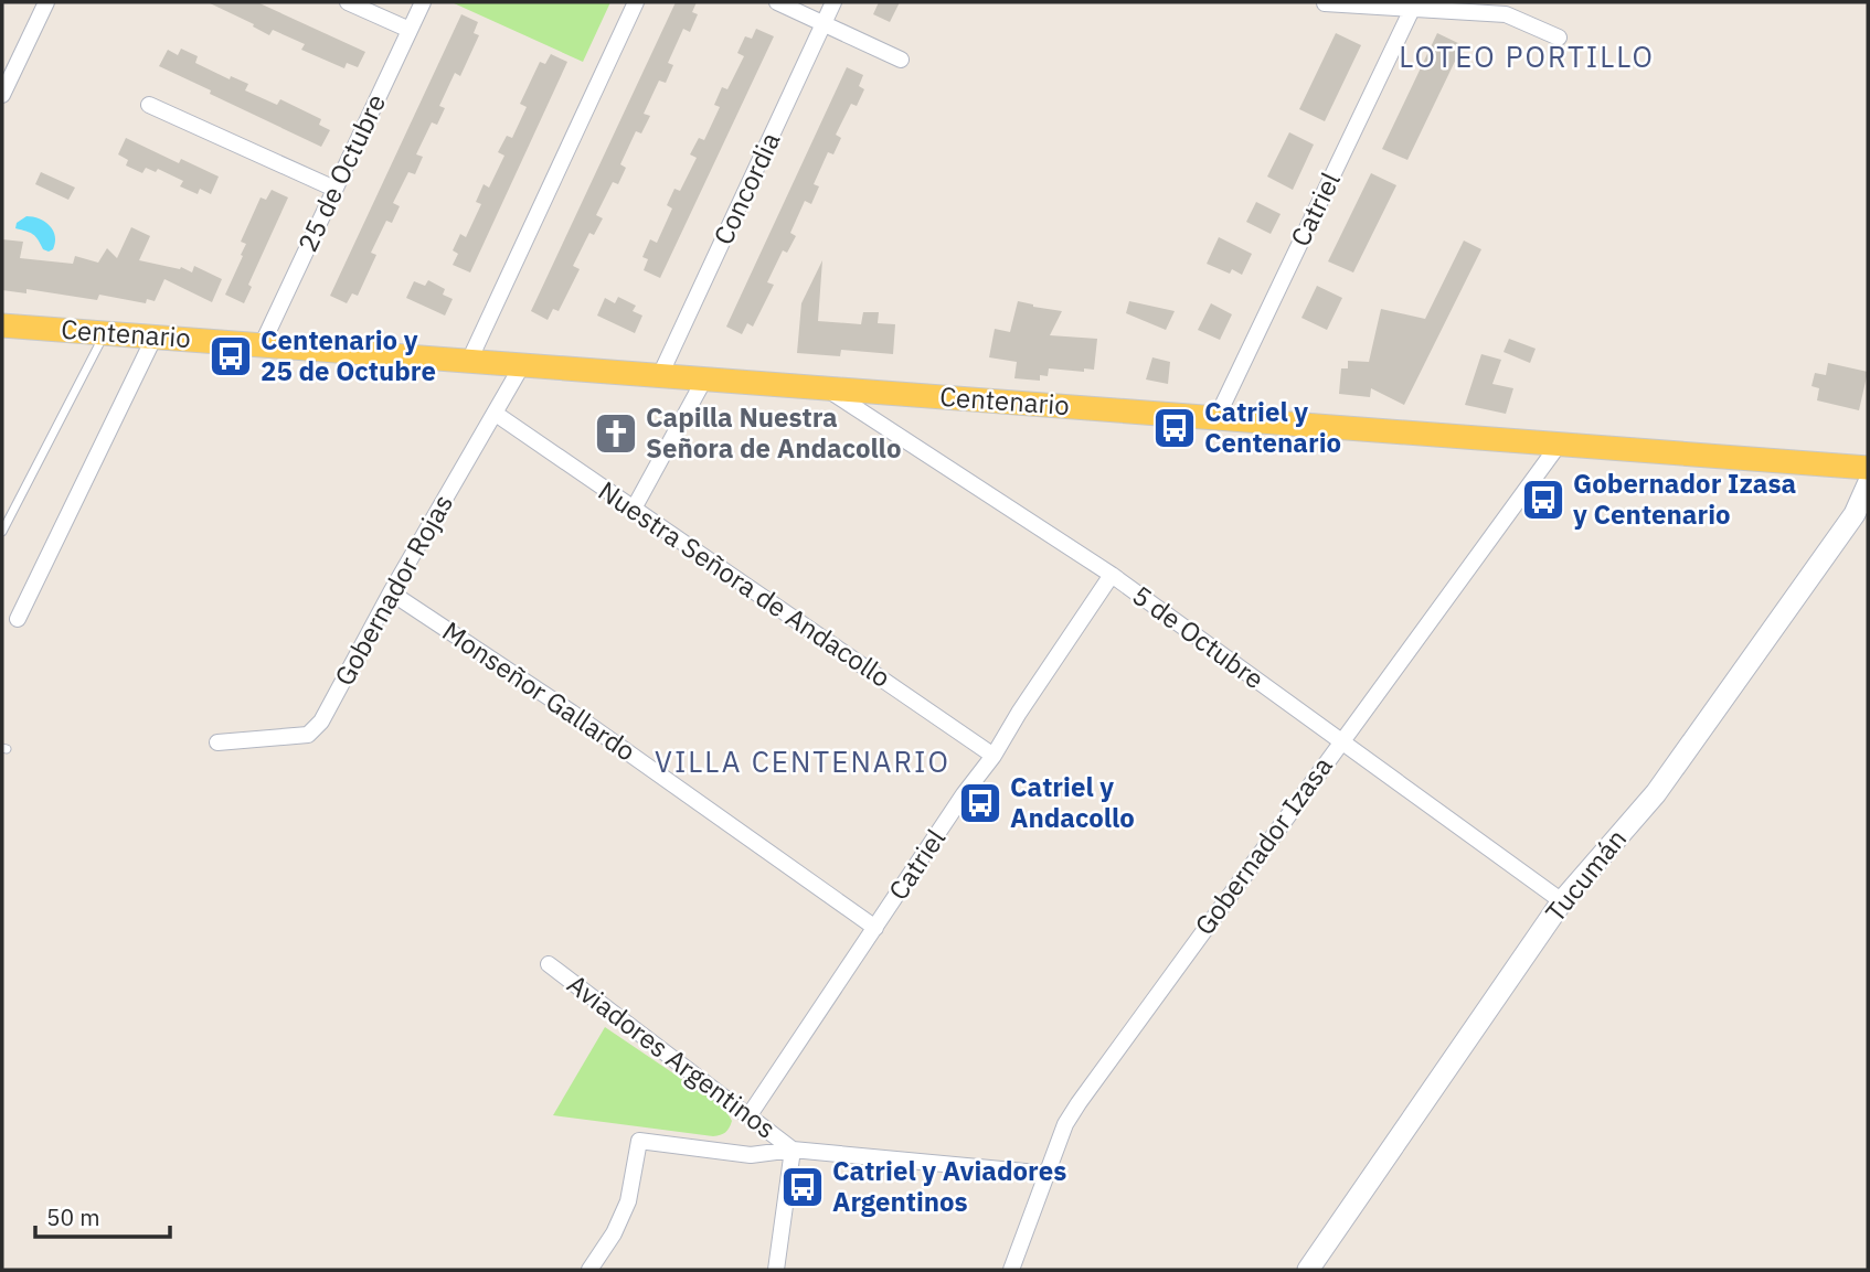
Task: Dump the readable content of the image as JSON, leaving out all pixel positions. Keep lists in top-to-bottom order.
{
  "streets": {
    "main road": ["Centenario", "Tucumán"],
    "street": [
      "25 de Octubre",
      "Concordia",
      "Catriel",
      "Nuestra Señora de Andacollo",
      "Gobernador Rojas",
      "5 de Octubre",
      "Monseñor Gallardo",
      "Gobernador Izasa",
      "Aviadores Argentinos"
    ]
  },
  "crossings": [
    ["25 de Octubre", "Centenario"],
    ["Concordia", "Centenario"],
    ["Catriel", "Centenario"],
    ["Catriel", "Nuestra Señora de Andacollo"],
    ["Catriel", "5 de Octubre"],
    ["Catriel", "Monseñor Gallardo"],
    ["Catriel", "Aviadores Argentinos"],
    ["Centenario", "Gobernador Rojas"],
    ["Centenario", "5 de Octubre"],
    ["Centenario", "Gobernador Izasa"],
    ["Nuestra Señora de Andacollo", "Gobernador Rojas"],
    ["Gobernador Rojas", "Monseñor Gallardo"],
    ["5 de Octubre", "Gobernador Izasa"],
    ["5 de Octubre", "Tucumán"]
  ],
  "districts": ["LOTEO PORTILLO", "VILLA CENTENARIO"],
  "places": {
    "bus stop": [
      "Centenario y 25 de Octubre",
      "Catriel y Centenario",
      "Gobernador Izasa y Centenario",
      "Catriel y Andacollo",
      "Catriel y Aviadores Argentinos"
    ],
    "church": ["Capilla Nuestra Señora de Andacollo"]
  },
  "scale_bar": "50 m"
}
